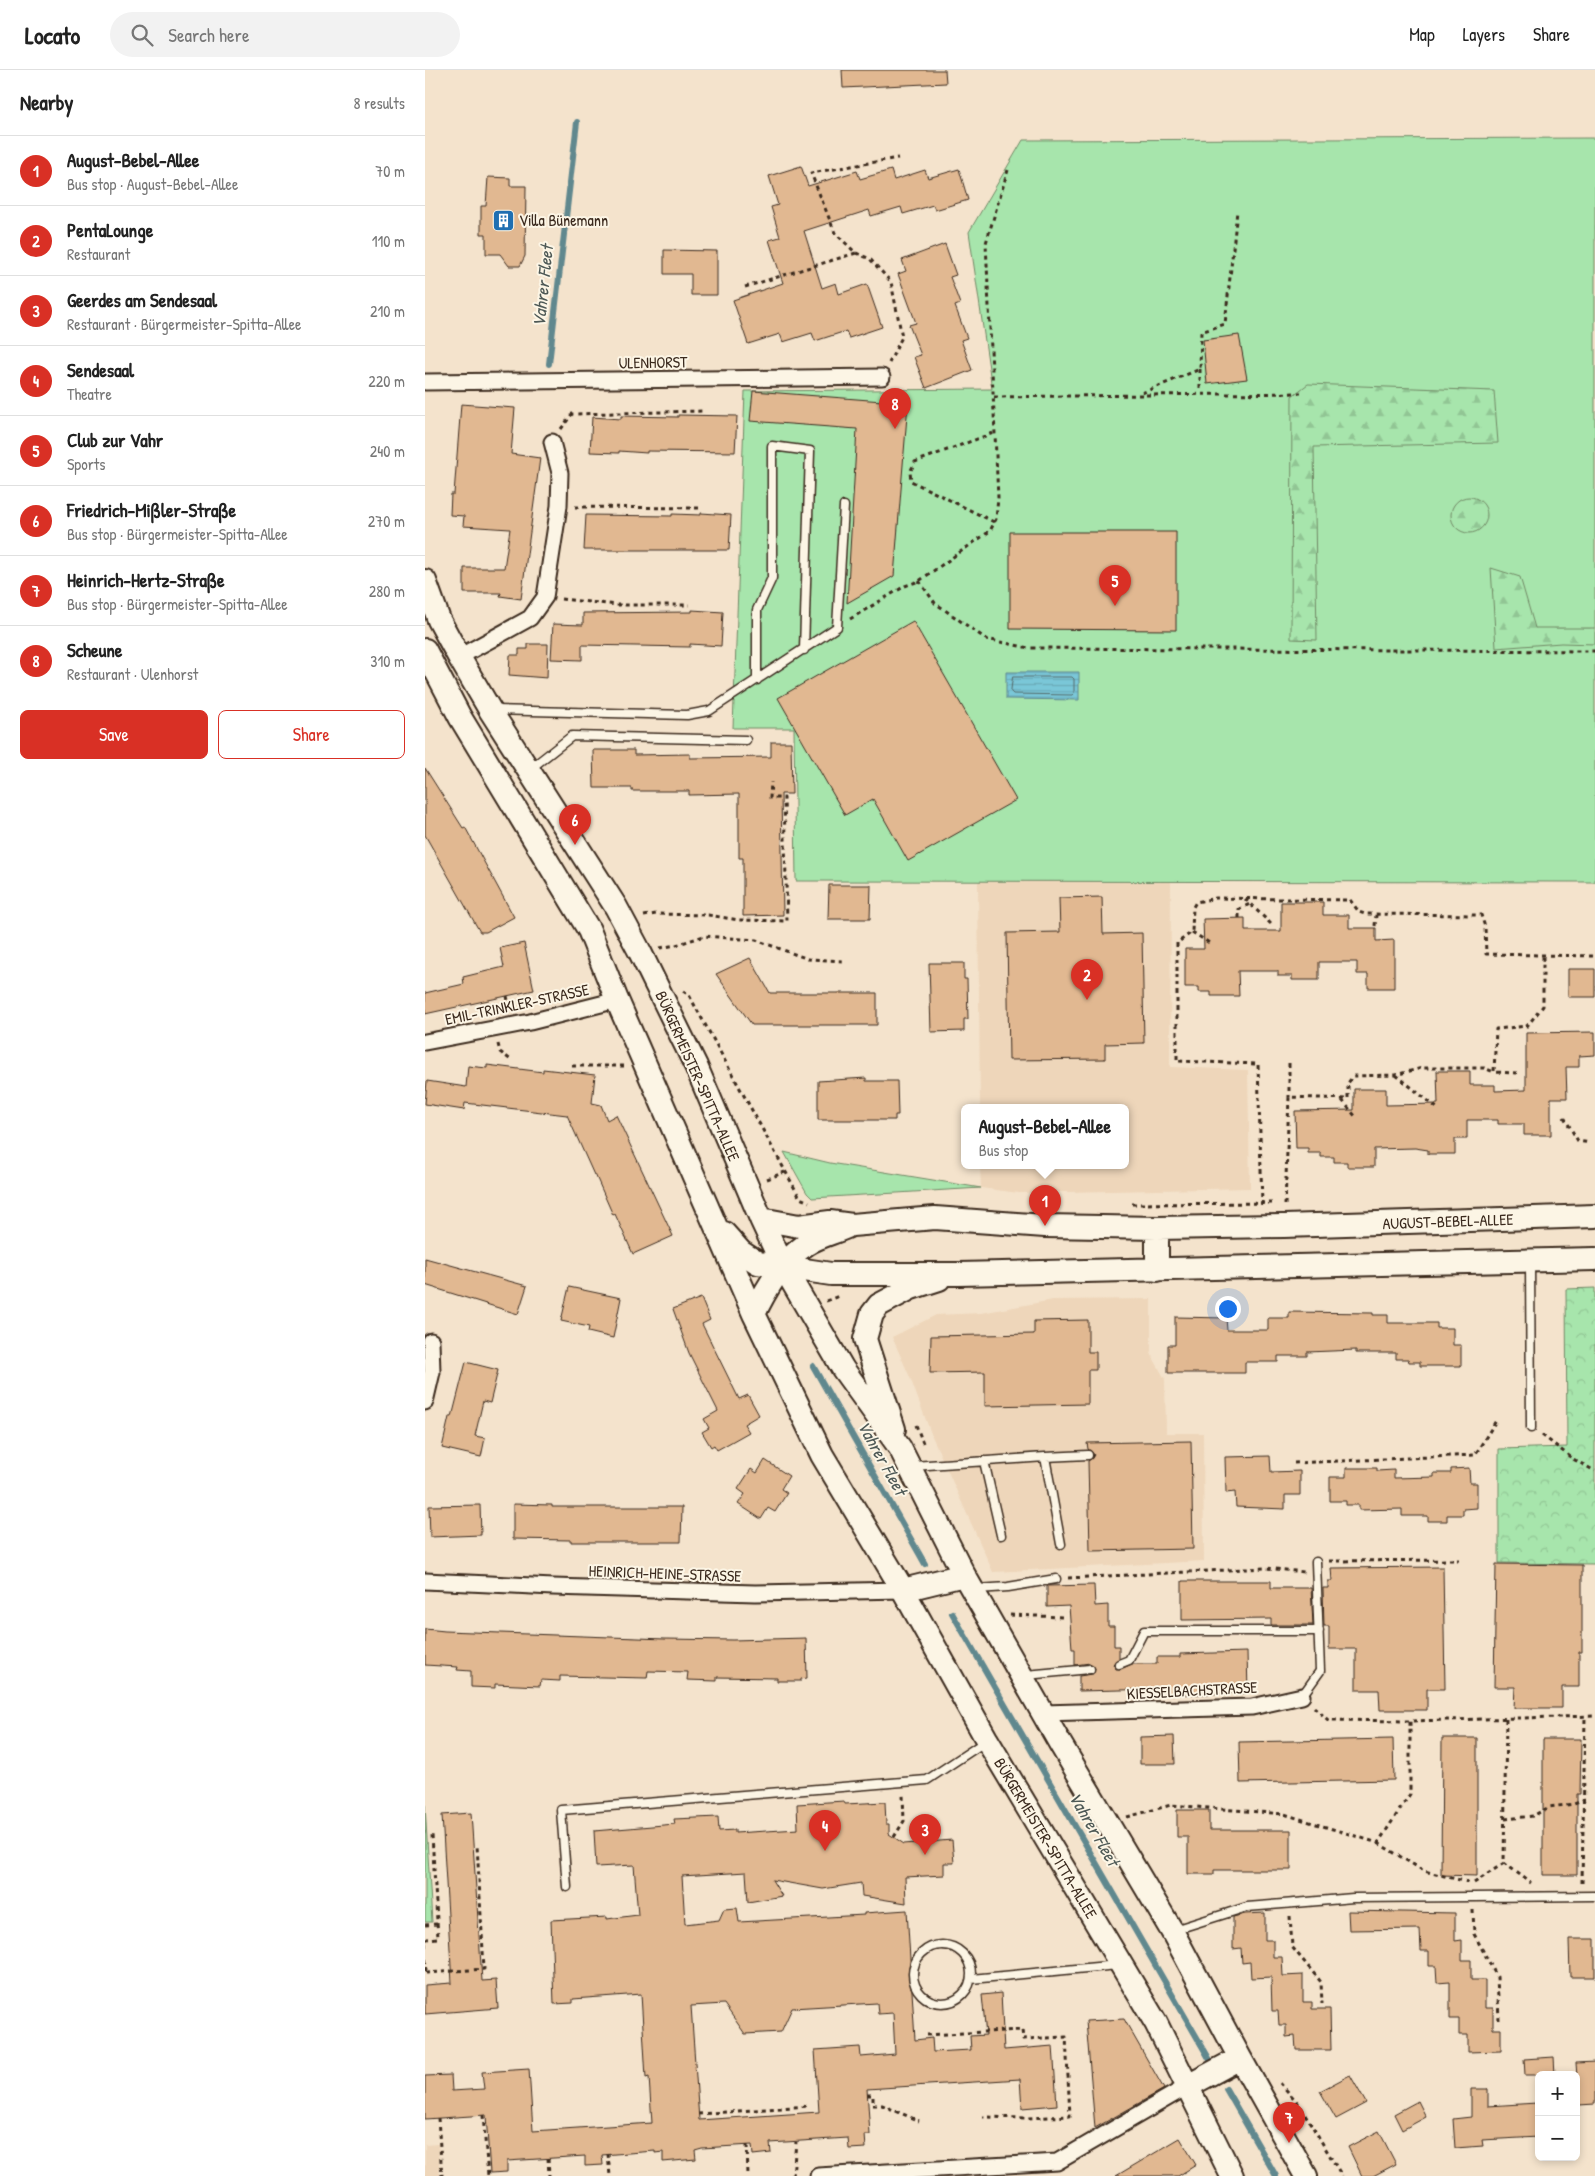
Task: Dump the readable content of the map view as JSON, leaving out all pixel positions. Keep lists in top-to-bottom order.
{
  "streets": {
    "main road": ["BÜRGERMEISTER-SPITTA-ALLEE", "AUGUST-BEBEL-ALLEE"],
    "street": [
      "ULENHORST",
      "EMIL-TRINKLER-STRASSE",
      "HEINRICH-HEINE-STRASSE",
      "KIESSELBACHSTRASSE"
    ]
  },
  "crossings": [
    ["EMIL-TRINKLER-STRASSE", "BÜRGERMEISTER-SPITTA-ALLEE"],
    ["BÜRGERMEISTER-SPITTA-ALLEE", "AUGUST-BEBEL-ALLEE"],
    ["BÜRGERMEISTER-SPITTA-ALLEE", "HEINRICH-HEINE-STRASSE"],
    ["BÜRGERMEISTER-SPITTA-ALLEE", "KIESSELBACHSTRASSE"]
  ],
  "water": ["Vahrer Fleet"],
  "places": {
    "building": ["Villa Bünemann"]
  },
  "page": {
    "header": "Locato",
    "search": "Search here",
    "nav": ["Map", "Layers", "Share"],
    "heading": ["Nearby", "8 results"],
    "list": [
      {
        "mark": "1",
        "name": "August-Bebel-Allee",
        "note": "Bus stop · August-Bebel-Allee",
        "value": "70 m"
      },
      {
        "mark": "2",
        "name": "PentaLounge",
        "note": "Restaurant",
        "value": "110 m"
      },
      {
        "mark": "3",
        "name": "Geerdes am Sendesaal",
        "note": "Restaurant · Bürgermeister-Spitta-Allee",
        "value": "210 m"
      },
      {
        "mark": "4",
        "name": "Sendesaal",
        "note": "Theatre",
        "value": "220 m"
      },
      {
        "mark": "5",
        "name": "Club zur Vahr",
        "note": "Sports",
        "value": "240 m"
      },
      {
        "mark": "6",
        "name": "Friedrich-Mißler-Straße",
        "note": "Bus stop · Bürgermeister-Spitta-Allee",
        "value": "270 m"
      },
      {
        "mark": "7",
        "name": "Heinrich-Hertz-Straße",
        "note": "Bus stop · Bürgermeister-Spitta-Allee",
        "value": "280 m"
      },
      {
        "mark": "8",
        "name": "Scheune",
        "note": "Restaurant · Ulenhorst",
        "value": "310 m"
      }
    ],
    "pins": [
      "8",
      "5",
      "6",
      "2",
      "1",
      "4",
      "3",
      "7"
    ],
    "buttons": ["Save", "Share"],
    "popup": ["August-Bebel-Allee", "Bus stop"],
    "map_buttons": ["+", "−"]
  }
}
